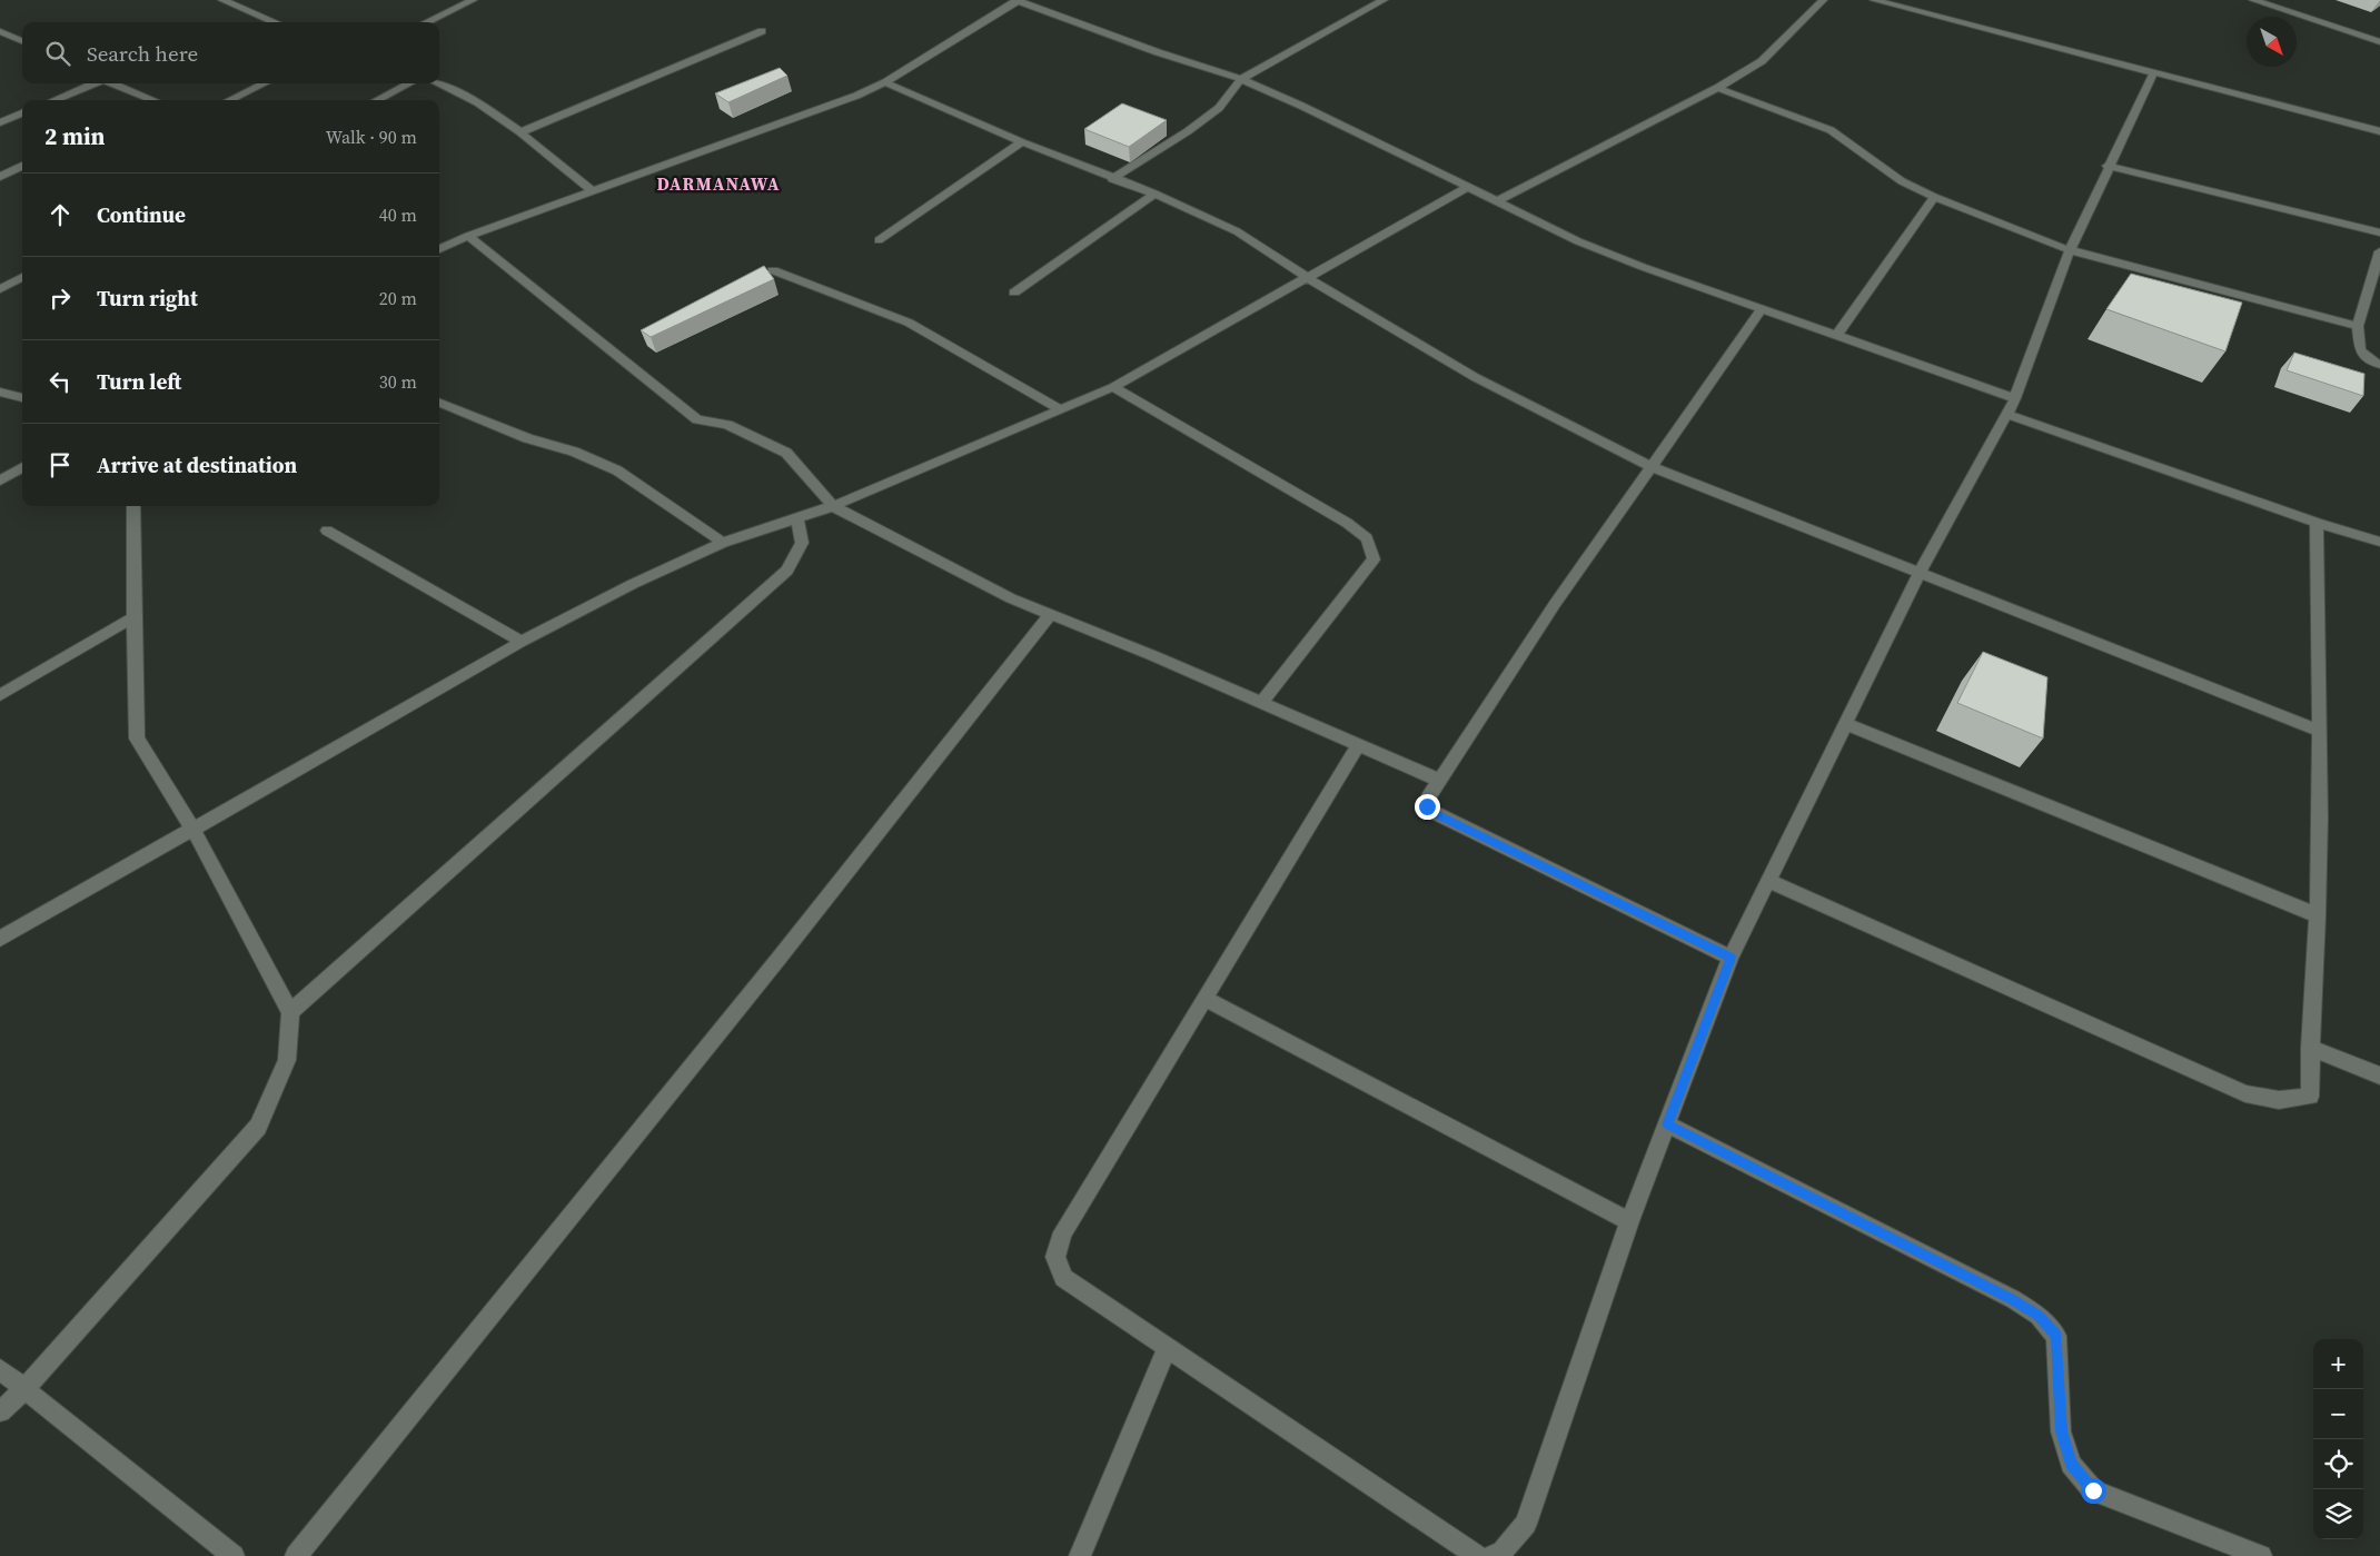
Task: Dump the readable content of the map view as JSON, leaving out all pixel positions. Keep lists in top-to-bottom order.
{
  "districts": ["DARMANAWA"],
  "north": "bottom right",
  "page": {
    "search": "Search here",
    "heading": ["2 min", "Walk · 90 m"],
    "list": [
      ["Continue", "40 m"],
      ["Turn right", "20 m"],
      ["Turn left", "30 m"],
      "Arrive at destination"
    ],
    "map_buttons": ["+", "−"]
  }
}
